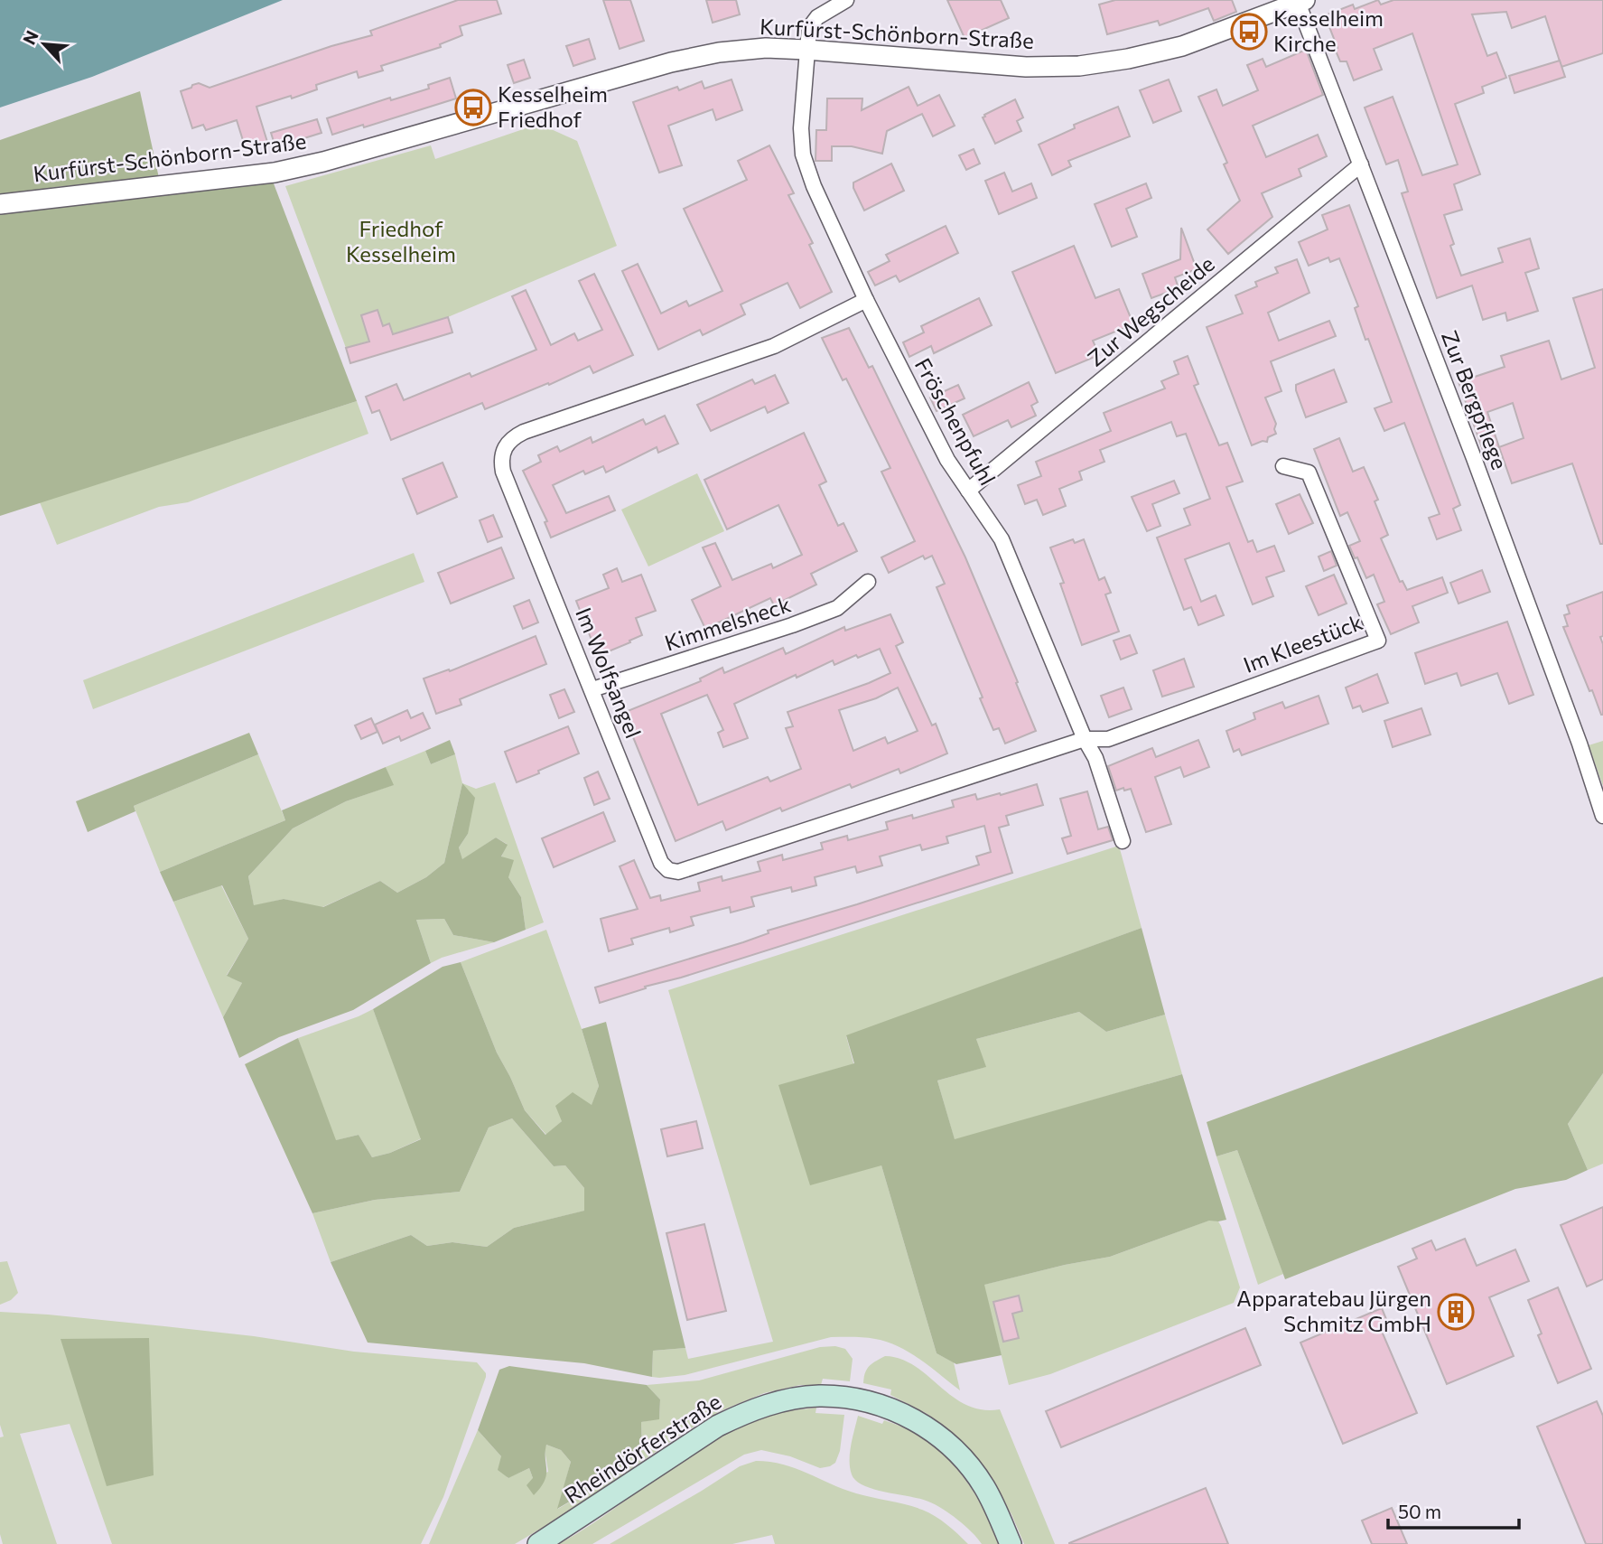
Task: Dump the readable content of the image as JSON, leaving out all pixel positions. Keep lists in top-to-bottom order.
{
  "streets": {
    "main road": ["Rheindörferstraße"],
    "street": [
      "Kurfürst-Schönborn-Straße",
      "Zur Wegscheide",
      "Zur Bergpflege",
      "Fröschenpfuhl",
      "Kimmelsheck",
      "Im Kleestück",
      "Im Wolfsangel"
    ]
  },
  "crossings": [
    ["Kurfürst-Schönborn-Straße", "Zur Bergpflege"],
    ["Kurfürst-Schönborn-Straße", "Fröschenpfuhl"],
    ["Zur Wegscheide", "Zur Bergpflege"],
    ["Zur Wegscheide", "Fröschenpfuhl"],
    ["Fröschenpfuhl", "Im Kleestück"],
    ["Fröschenpfuhl", "Im Wolfsangel"],
    ["Kimmelsheck", "Im Wolfsangel"],
    ["Im Kleestück", "Im Wolfsangel"]
  ],
  "parks": ["Friedhof Kesselheim"],
  "places": {
    "bus stop": ["Kesselheim Kirche", "Kesselheim Friedhof"],
    "building": ["Apparatebau Jürgen Schmitz GmbH"]
  },
  "scale_bar": "50 m",
  "north": "top left"
}
